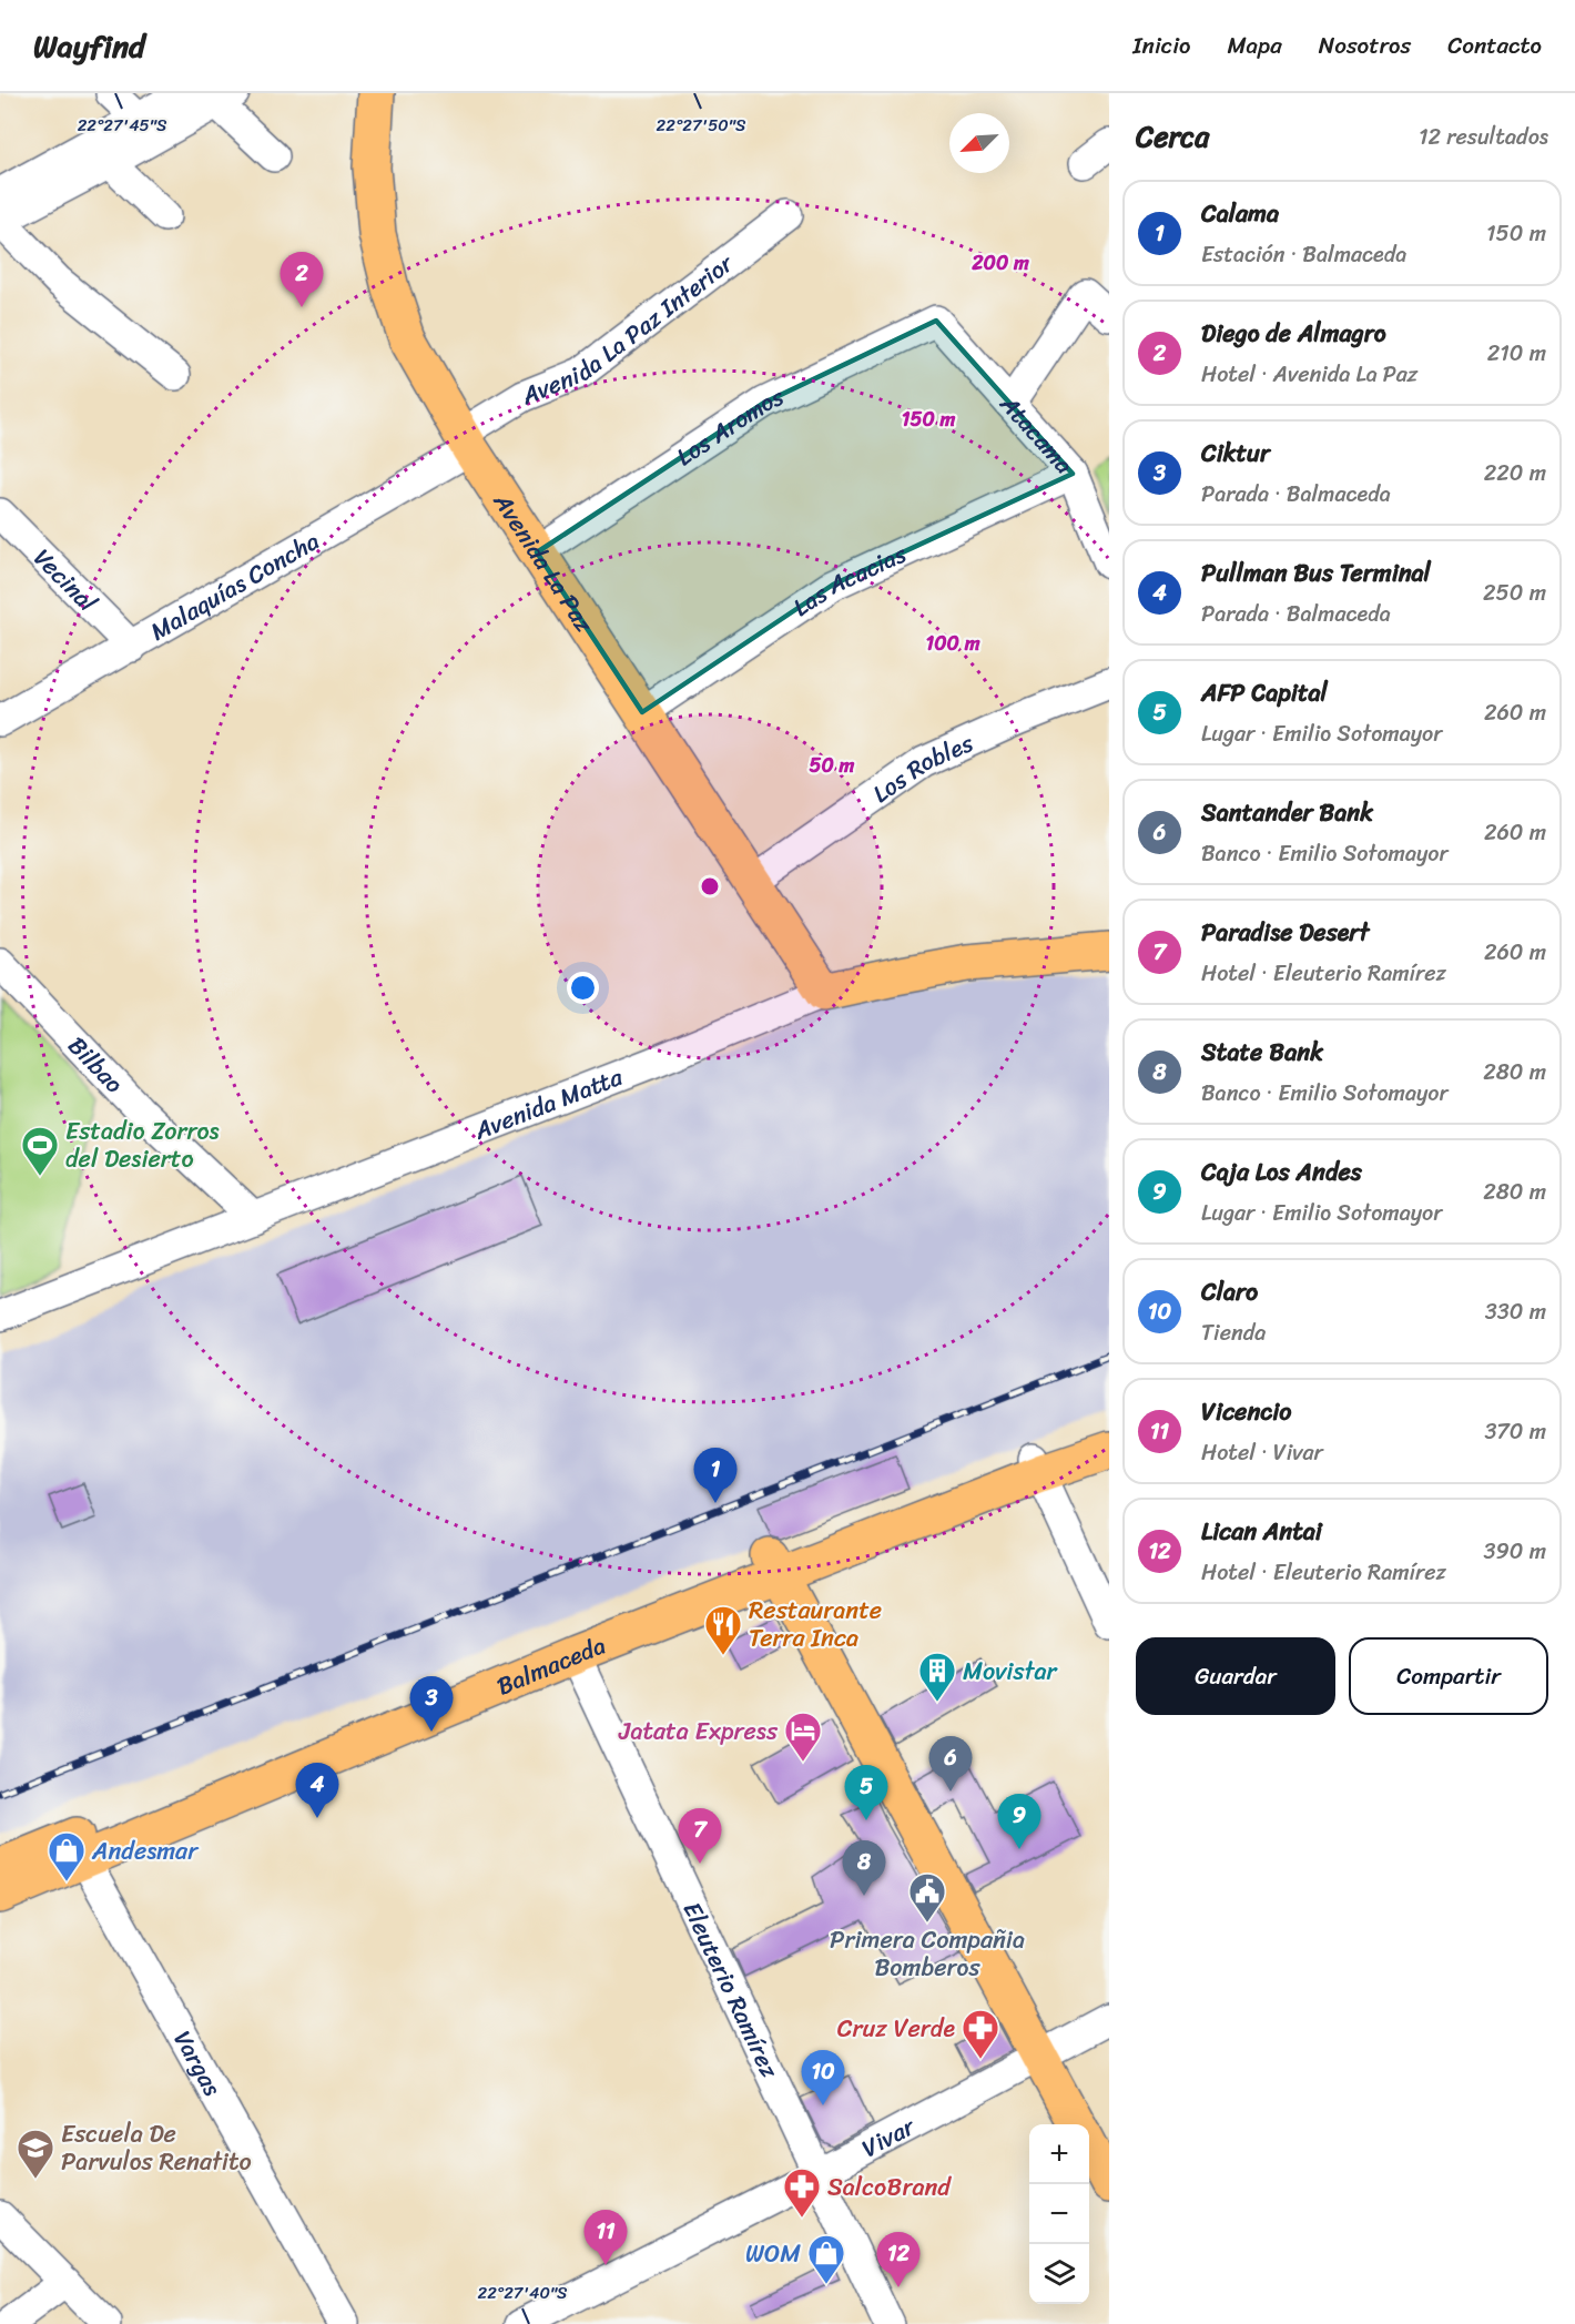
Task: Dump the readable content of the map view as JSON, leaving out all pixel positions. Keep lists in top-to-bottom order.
{
  "streets": {
    "main road": ["Avenida La Paz", "Avenida Matta", "Balmaceda"],
    "street": [
      "Avenida La Paz Interior",
      "Los Aromos",
      "Atacama",
      "Vecinal",
      "Las Acacias",
      "Malaquías Concha",
      "Los Robles",
      "Bilbao",
      "Eleuterio Ramírez",
      "Vargas",
      "Vivar"
    ]
  },
  "crossings": [
    ["Avenida La Paz Interior", "Avenida La Paz"],
    ["Avenida La Paz Interior", "Malaquías Concha"],
    ["Los Aromos", "Atacama"],
    ["Los Aromos", "Avenida La Paz"],
    ["Atacama", "Las Acacias"],
    ["Avenida La Paz", "Las Acacias"],
    ["Avenida La Paz", "Malaquías Concha"],
    ["Avenida La Paz", "Los Robles"],
    ["Avenida La Paz", "Avenida Matta"],
    ["Vecinal", "Malaquías Concha"],
    ["Bilbao", "Avenida Matta"],
    ["Balmaceda", "Eleuterio Ramírez"],
    ["Balmaceda", "Vargas"],
    ["Eleuterio Ramírez", "Vivar"]
  ],
  "places": {
    "sports": ["Estadio Zorros del Desierto"],
    "restaurant": ["Restaurante Terra Inca"],
    "building": ["Movistar"],
    "hotel": ["Jatata Express"],
    "shop": ["Andesmar", "WOM"],
    "public building": ["Primera Compañia Bomberos"],
    "pharmacy": ["Cruz Verde", "SalcoBrand"],
    "school or university": ["Escuela De Parvulos Renatito"]
  },
  "north": "bottom left",
  "page": {
    "header": "Wayfind",
    "nav": [
      "Inicio",
      "Mapa",
      "Nosotros",
      "Contacto"
    ],
    "heading": ["Cerca", "12 resultados"],
    "list": [
      {
        "mark": "1",
        "name": "Calama",
        "note": "Estación · Balmaceda",
        "value": "150 m"
      },
      {
        "mark": "2",
        "name": "Diego de Almagro",
        "note": "Hotel · Avenida La Paz",
        "value": "210 m"
      },
      {
        "mark": "3",
        "name": "Ciktur",
        "note": "Parada · Balmaceda",
        "value": "220 m"
      },
      {
        "mark": "4",
        "name": "Pullman Bus Terminal",
        "note": "Parada · Balmaceda",
        "value": "250 m"
      },
      {
        "mark": "5",
        "name": "AFP Capital",
        "note": "Lugar · Emilio Sotomayor",
        "value": "260 m"
      },
      {
        "mark": "6",
        "name": "Santander Bank",
        "note": "Banco · Emilio Sotomayor",
        "value": "260 m"
      },
      {
        "mark": "7",
        "name": "Paradise Desert",
        "note": "Hotel · Eleuterio Ramírez",
        "value": "260 m"
      },
      {
        "mark": "8",
        "name": "State Bank",
        "note": "Banco · Emilio Sotomayor",
        "value": "280 m"
      },
      {
        "mark": "9",
        "name": "Caja Los Andes",
        "note": "Lugar · Emilio Sotomayor",
        "value": "280 m"
      },
      {
        "mark": "10",
        "name": "Claro",
        "note": "Tienda",
        "value": "330 m"
      },
      {
        "mark": "11",
        "name": "Vicencio",
        "note": "Hotel · Vivar",
        "value": "370 m"
      },
      {
        "mark": "12",
        "name": "Lican Antai",
        "note": "Hotel · Eleuterio Ramírez",
        "value": "390 m"
      }
    ],
    "pins": [
      "2",
      "1",
      "3",
      "6",
      "4",
      "5",
      "9",
      "7",
      "8",
      "10",
      "11",
      "12"
    ],
    "buttons": ["Guardar", "Compartir"],
    "map_buttons": ["+", "−"]
  },
  "coordinates": ["22°27'50\"S", "22°27'45\"S", "22°27'40\"S"],
  "rings": [
    "200 m",
    "150 m",
    "100 m",
    "50 m"
  ]
}
